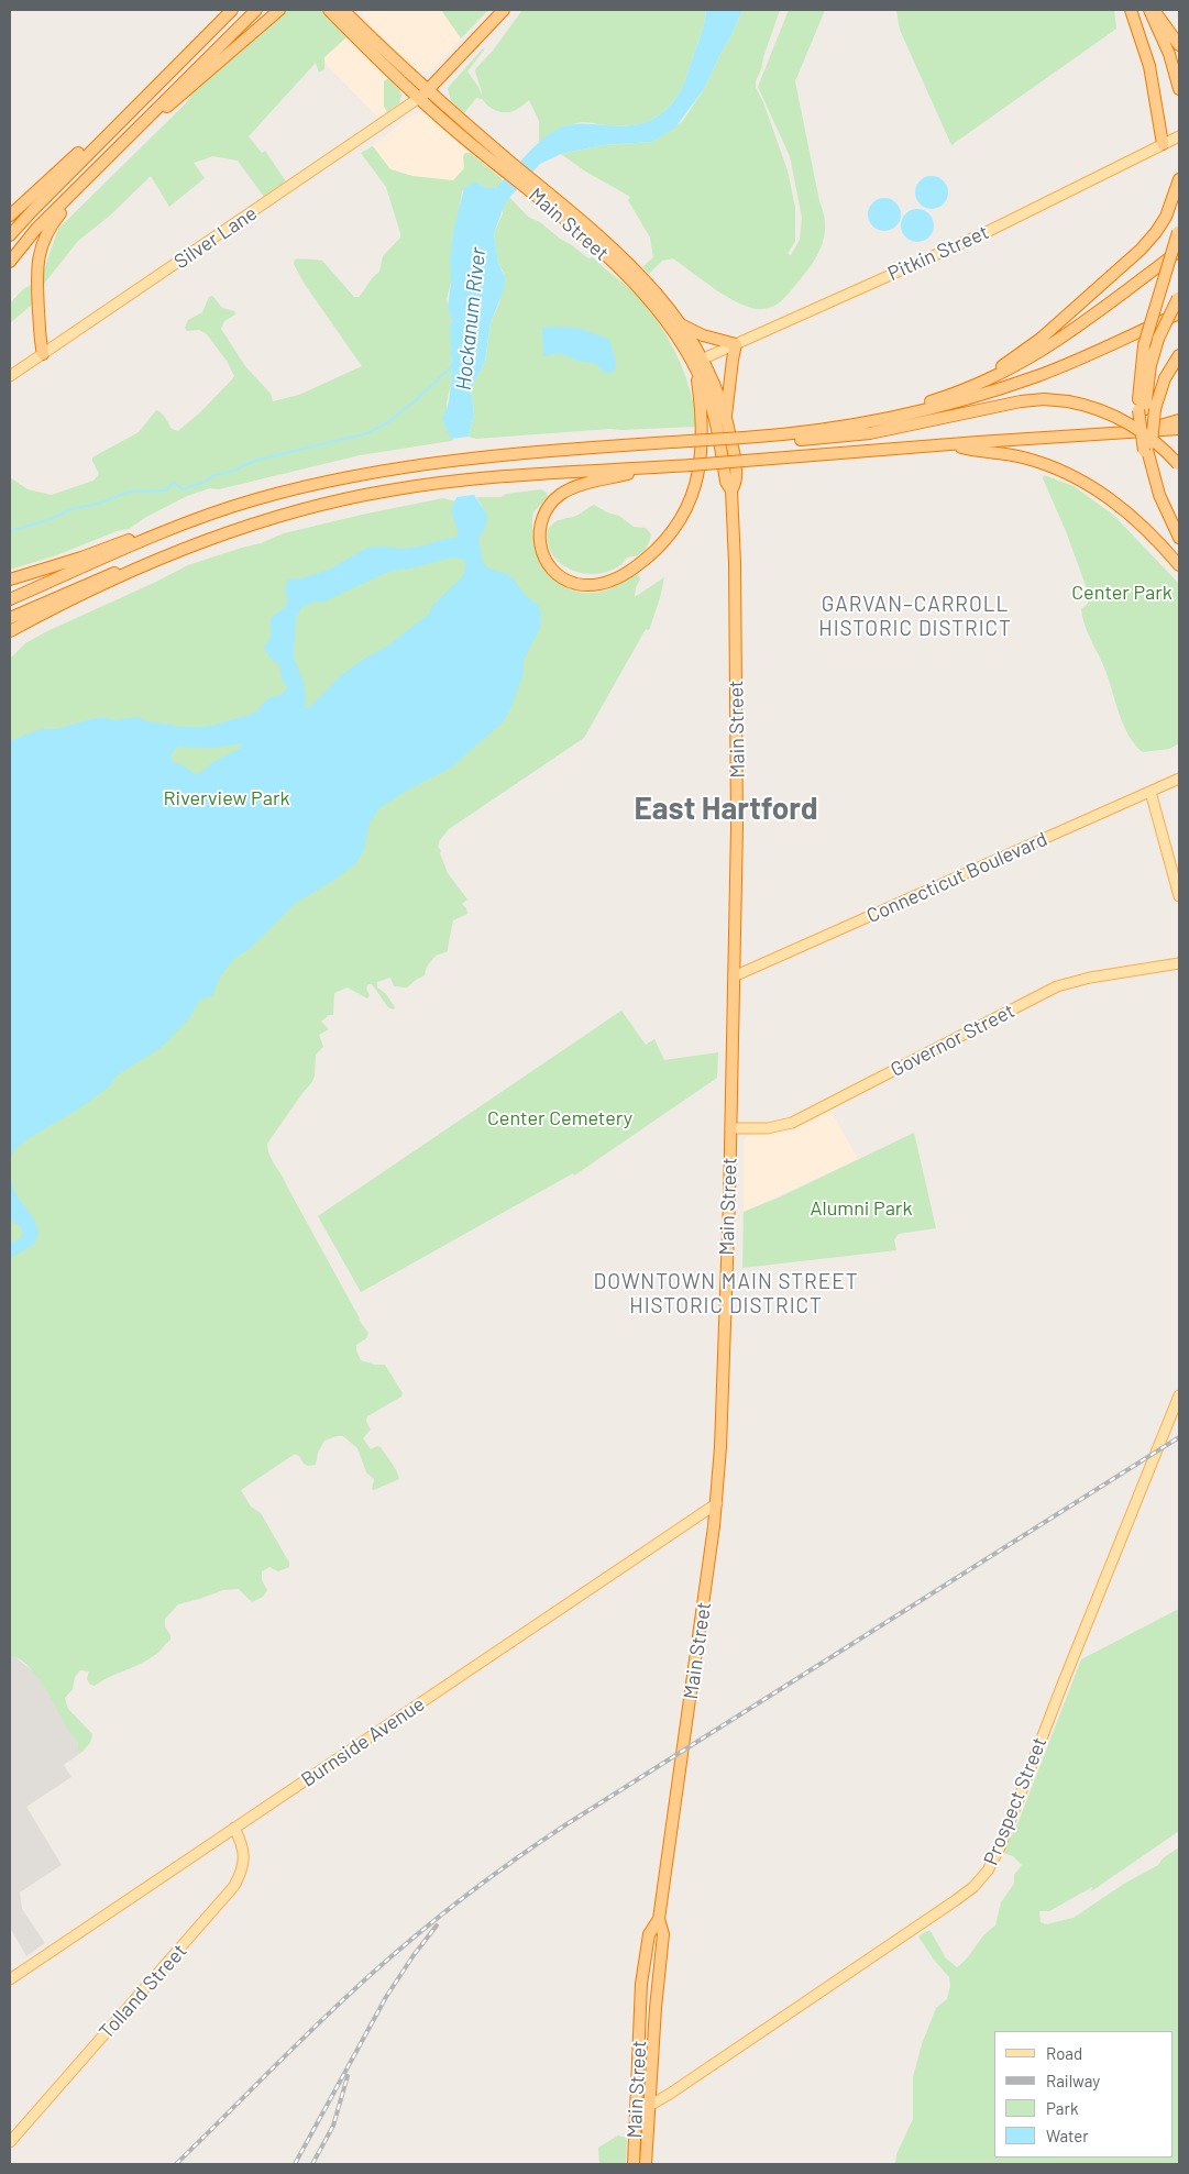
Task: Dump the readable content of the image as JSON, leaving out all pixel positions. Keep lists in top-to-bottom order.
{
  "streets": {
    "highway": ["Main Street"],
    "main road": [
      "Silver Lane",
      "Pitkin Street",
      "Connecticut Boulevard",
      "Governor Street",
      "Burnside Avenue",
      "Prospect Street",
      "Tolland Street"
    ]
  },
  "crossings": [
    ["Main Street", "Silver Lane"],
    ["Main Street", "Pitkin Street"],
    ["Main Street", "Connecticut Boulevard"],
    ["Main Street", "Governor Street"],
    ["Main Street", "Burnside Avenue"],
    ["Main Street", "Prospect Street"],
    ["Burnside Avenue", "Tolland Street"]
  ],
  "districts": ["GARVAN–CARROLL HISTORIC DISTRICT", "East Hartford", "DOWNTOWN MAIN STREET HISTORIC DISTRICT"],
  "water": ["Hockanum River"],
  "parks": [
    "Center Park",
    "Riverview Park",
    "Center Cemetery",
    "Alumni Park"
  ],
  "legend": [
    "Road",
    "Railway",
    "Park",
    "Water"
  ]
}
